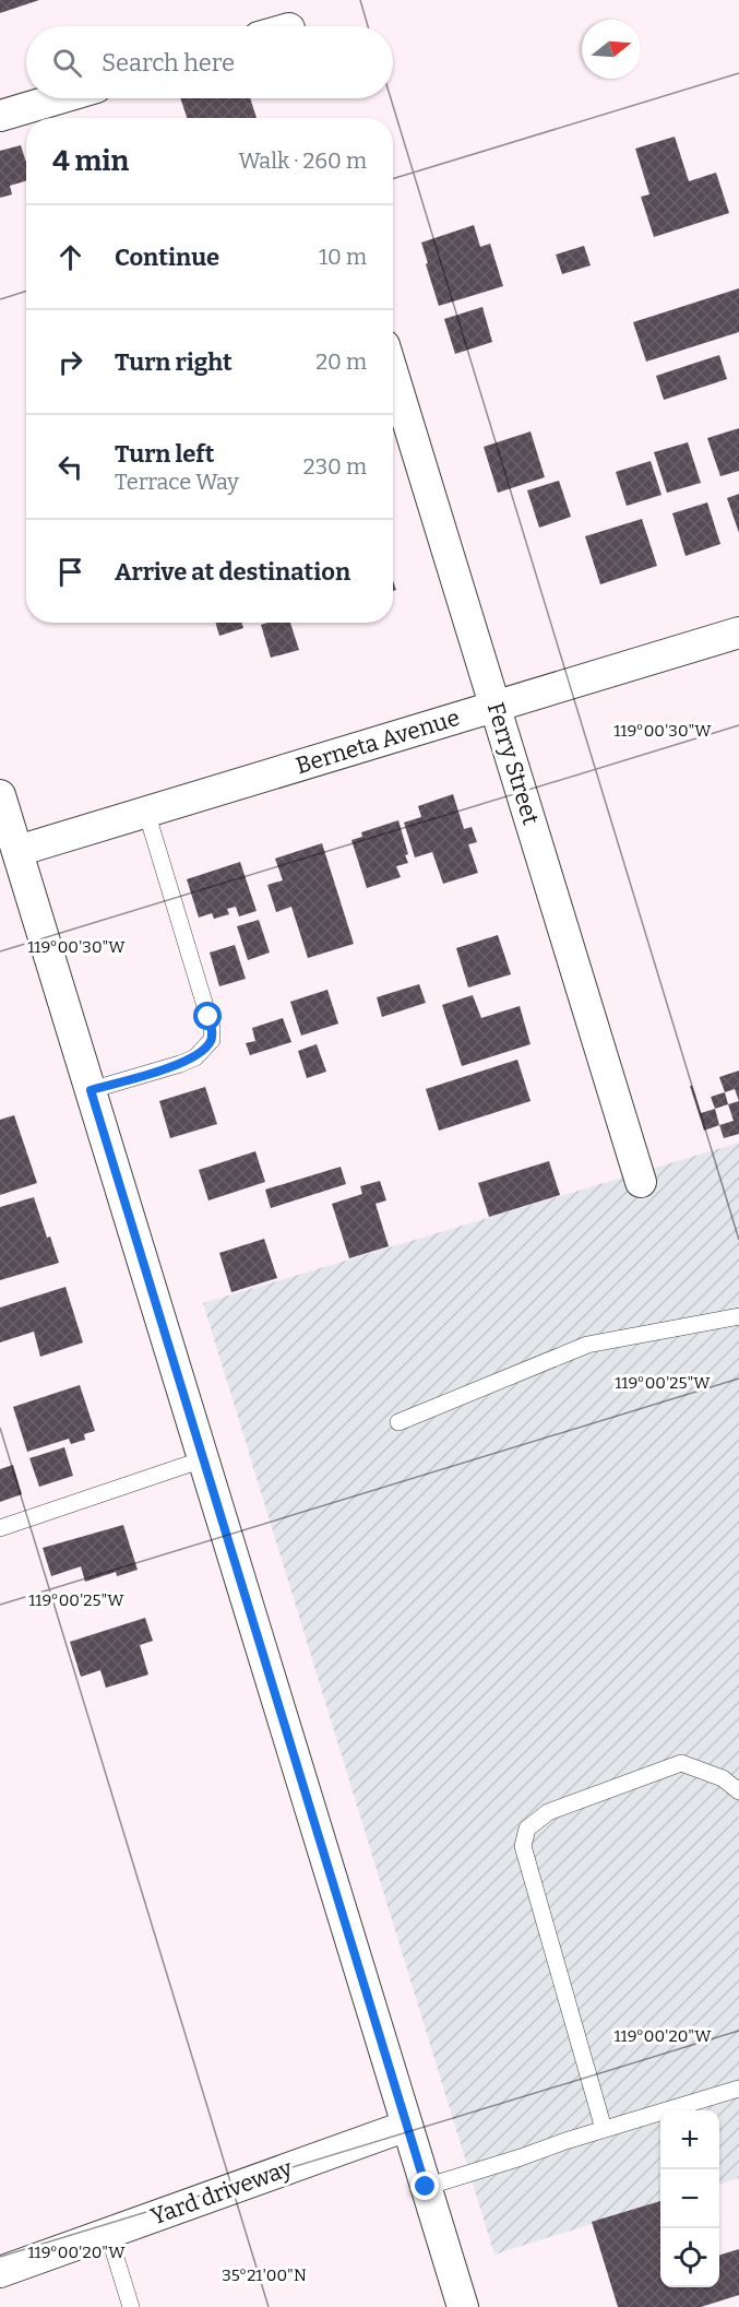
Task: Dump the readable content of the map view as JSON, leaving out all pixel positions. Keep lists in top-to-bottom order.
{
  "streets": {
    "street": ["Berneta Avenue", "Ferry Street", "Yard driveway"]
  },
  "crossings": [
    ["Berneta Avenue", "Ferry Street"]
  ],
  "north": "right",
  "page": {
    "search": "Search here",
    "heading": ["4 min", "Walk · 260 m"],
    "list": [
      ["Continue", "10 m"],
      ["Turn right", "20 m"],
      ["Turn left", "Terrace Way", "230 m"],
      "Arrive at destination"
    ],
    "map_buttons": ["+", "−"]
  },
  "coordinates": [
    "119°00'30\"W",
    "119°00'25\"W",
    "119°00'20\"W",
    "35°21'00\"N"
  ]
}
